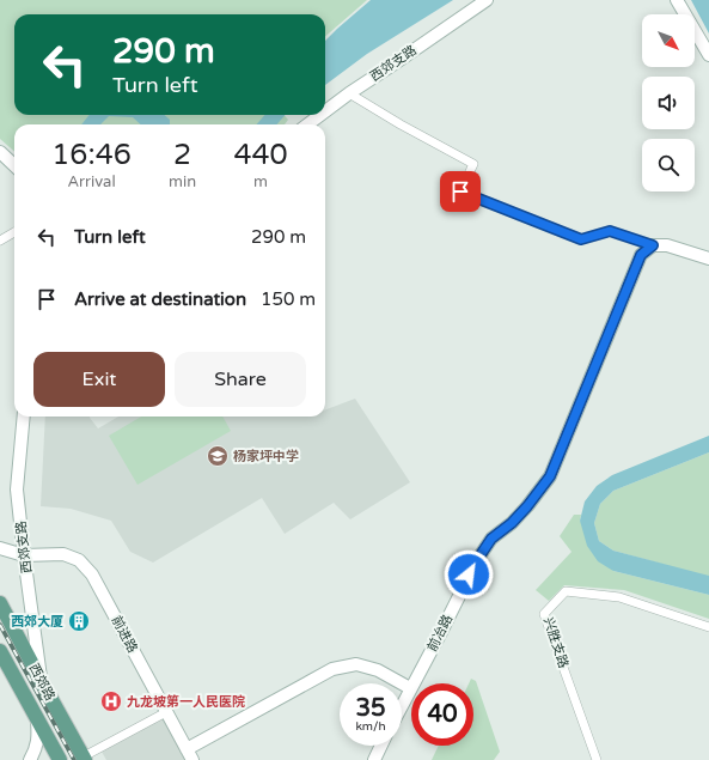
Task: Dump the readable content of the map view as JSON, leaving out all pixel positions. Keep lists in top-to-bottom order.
{
  "streets": {
    "main road": ["西郊路"],
    "street": [
      "西郊支路",
      "前冶路",
      "前进路",
      "兴胜支路"
    ]
  },
  "crossings": [
    ["西郊支路", "前进路"],
    ["西郊支路", "西郊路"]
  ],
  "places": {
    "school or university": ["杨家坪中学"],
    "building": ["西郊大厦"],
    "hospital": ["九龙坡第一人民医院"]
  },
  "north": "bottom right",
  "page": {
    "turn": ["290 m", "Turn left"],
    "eta": [
      "16:46",
      "Arrival",
      "2",
      "min",
      "440",
      "m"
    ],
    "list": [
      {
        "name": "Turn left",
        "value": "290 m"
      },
      {
        "name": "Arrive at destination",
        "value": "150 m"
      }
    ],
    "buttons": ["Exit", "Share"],
    "speed": "35 km/h",
    "limit": "40"
  }
}
